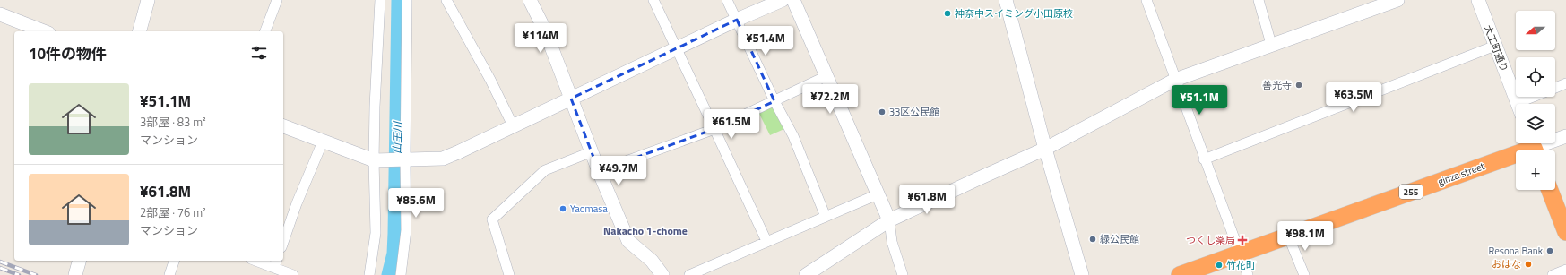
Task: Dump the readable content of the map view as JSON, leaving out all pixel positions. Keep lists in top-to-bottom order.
{
  "streets": {
    "highway": ["ginza street", "255"],
    "street": ["大工町通り"]
  },
  "crossings": [
    ["ginza street", "255"]
  ],
  "districts": ["Nakacho 1-chome"],
  "water": ["山王川"],
  "places": {
    "other": [
      "神奈中スイミング小田原校",
      "善光寺",
      "33区公民館",
      "Yaomasa",
      "緑公民館",
      "Resona Bank",
      "おはな",
      "竹花町"
    ],
    "health": ["つくし薬局"]
  },
  "north": "left",
  "page": {
    "map_buttons": "+",
    "price": [
      "¥114M",
      "¥51.4M",
      "¥63.5M",
      "¥72.2M",
      "¥51.1M",
      "¥61.5M",
      "¥49.7M",
      "¥61.8M",
      "¥85.6M",
      "¥98.1M"
    ],
    "heading": "10件の物件",
    "list": [
      {
        "name": "¥51.1M",
        "note": "3部屋 · 83 m² · マンション"
      },
      {
        "name": "¥61.8M",
        "note": "2部屋 · 76 m² · マンション"
      }
    ]
  }
}
